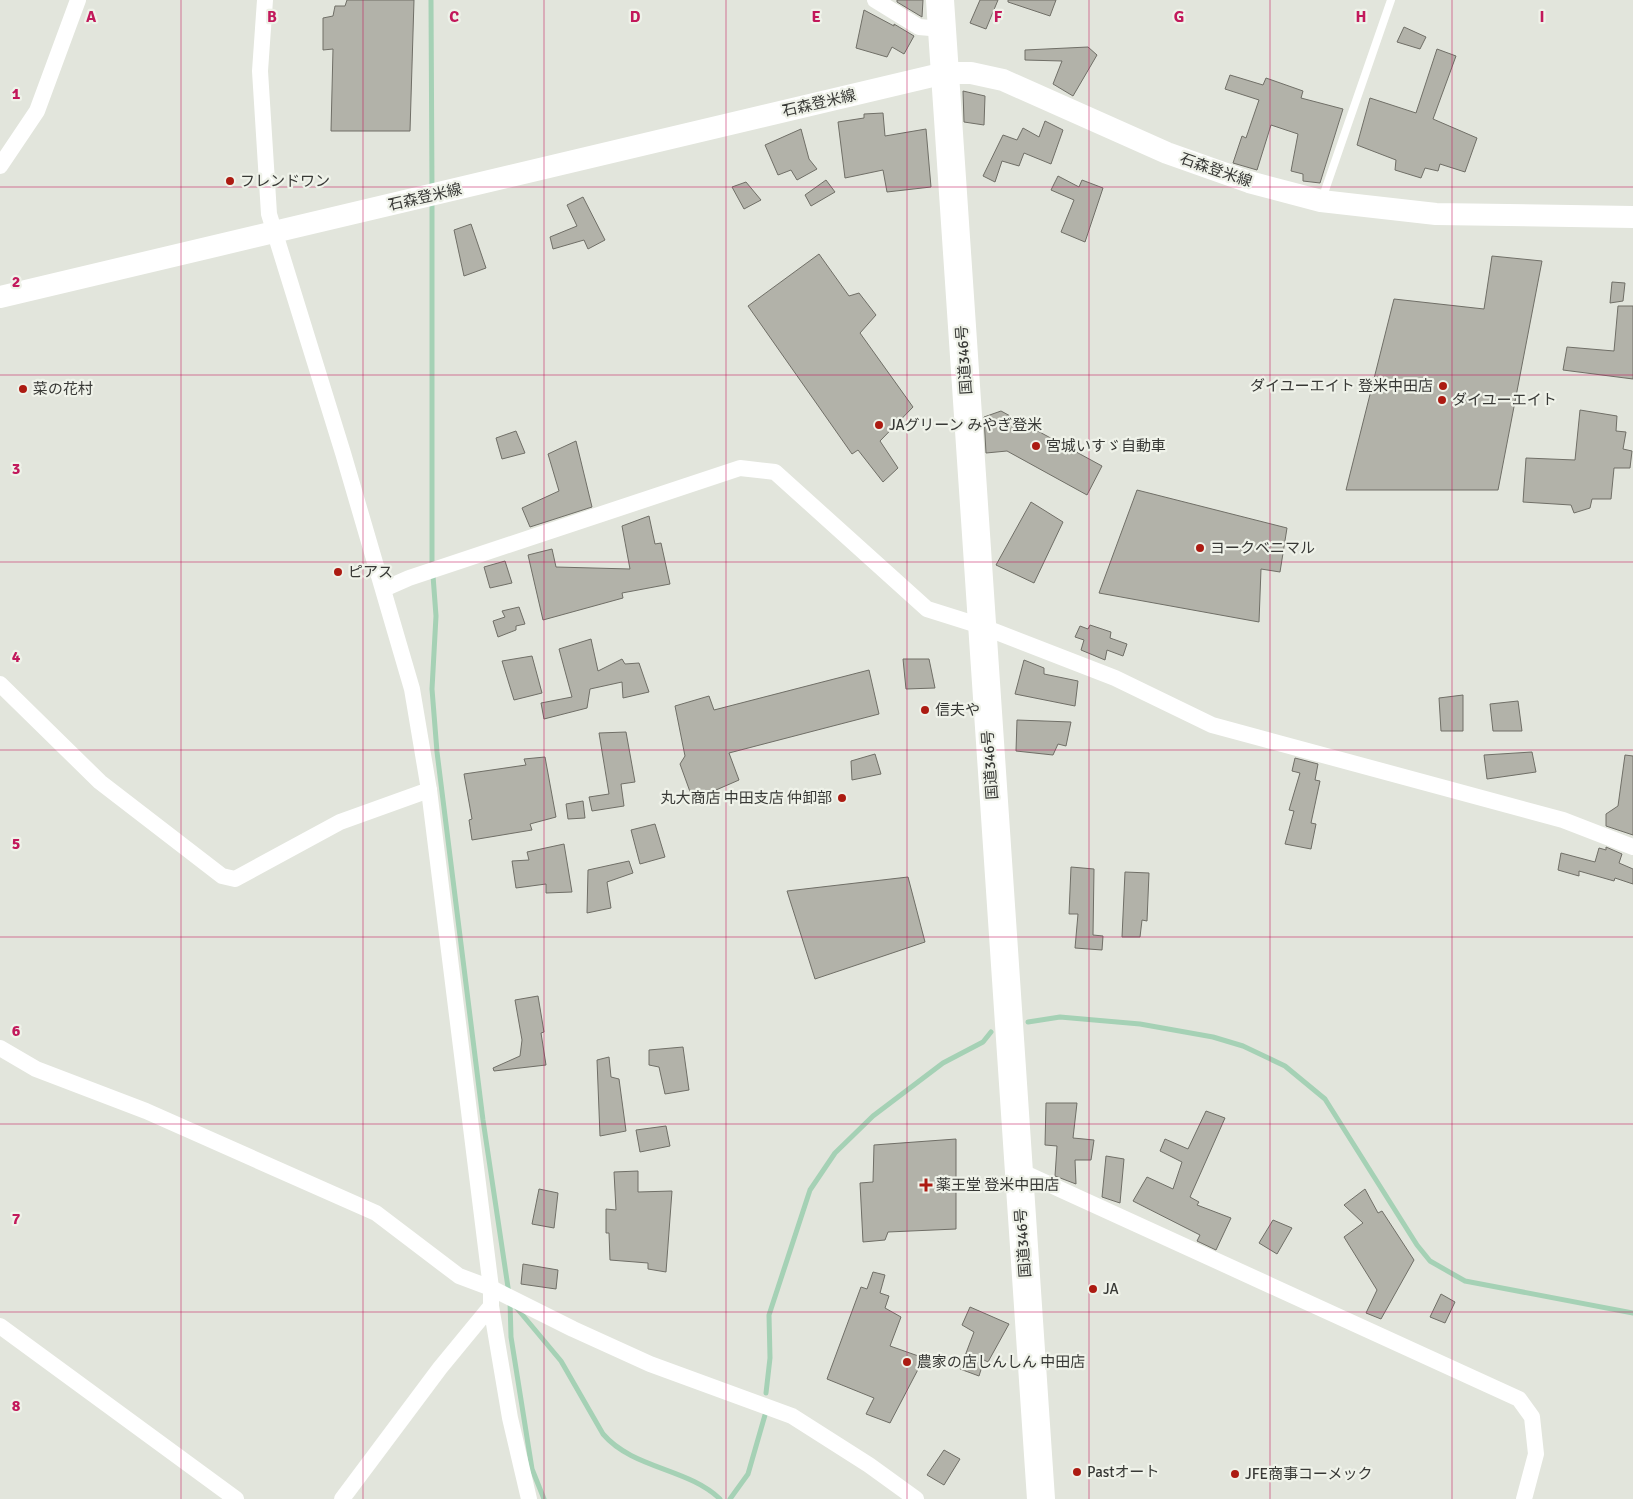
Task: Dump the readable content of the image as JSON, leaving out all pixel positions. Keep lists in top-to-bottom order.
{
  "streets": {
    "highway": ["国道346号"],
    "main road": ["石森登米線"]
  },
  "crossings": [
    ["石森登米線", "国道346号"]
  ],
  "places": {
    "other": [
      "フレンドワン",
      "ダイユーエイト 登米中田店",
      "菜の花村",
      "ダイユーエイト",
      "JAグリーン みやぎ登米",
      "宮城いすゞ自動車",
      "ヨークベニマル",
      "ピアス",
      "信夫や",
      "丸大商店 中田支店 仲卸部",
      "JA",
      "農家の店しんしん 中田店",
      "Pastオート",
      "JFE商事コーメック"
    ],
    "health": ["薬王堂 登米中田店"]
  },
  "grid": {
    "columns": [
      "A",
      "B",
      "C",
      "D",
      "E",
      "F",
      "G",
      "H",
      "I"
    ],
    "rows": [
      "1",
      "2",
      "3",
      "4",
      "5",
      "6",
      "7",
      "8"
    ]
  }
}
